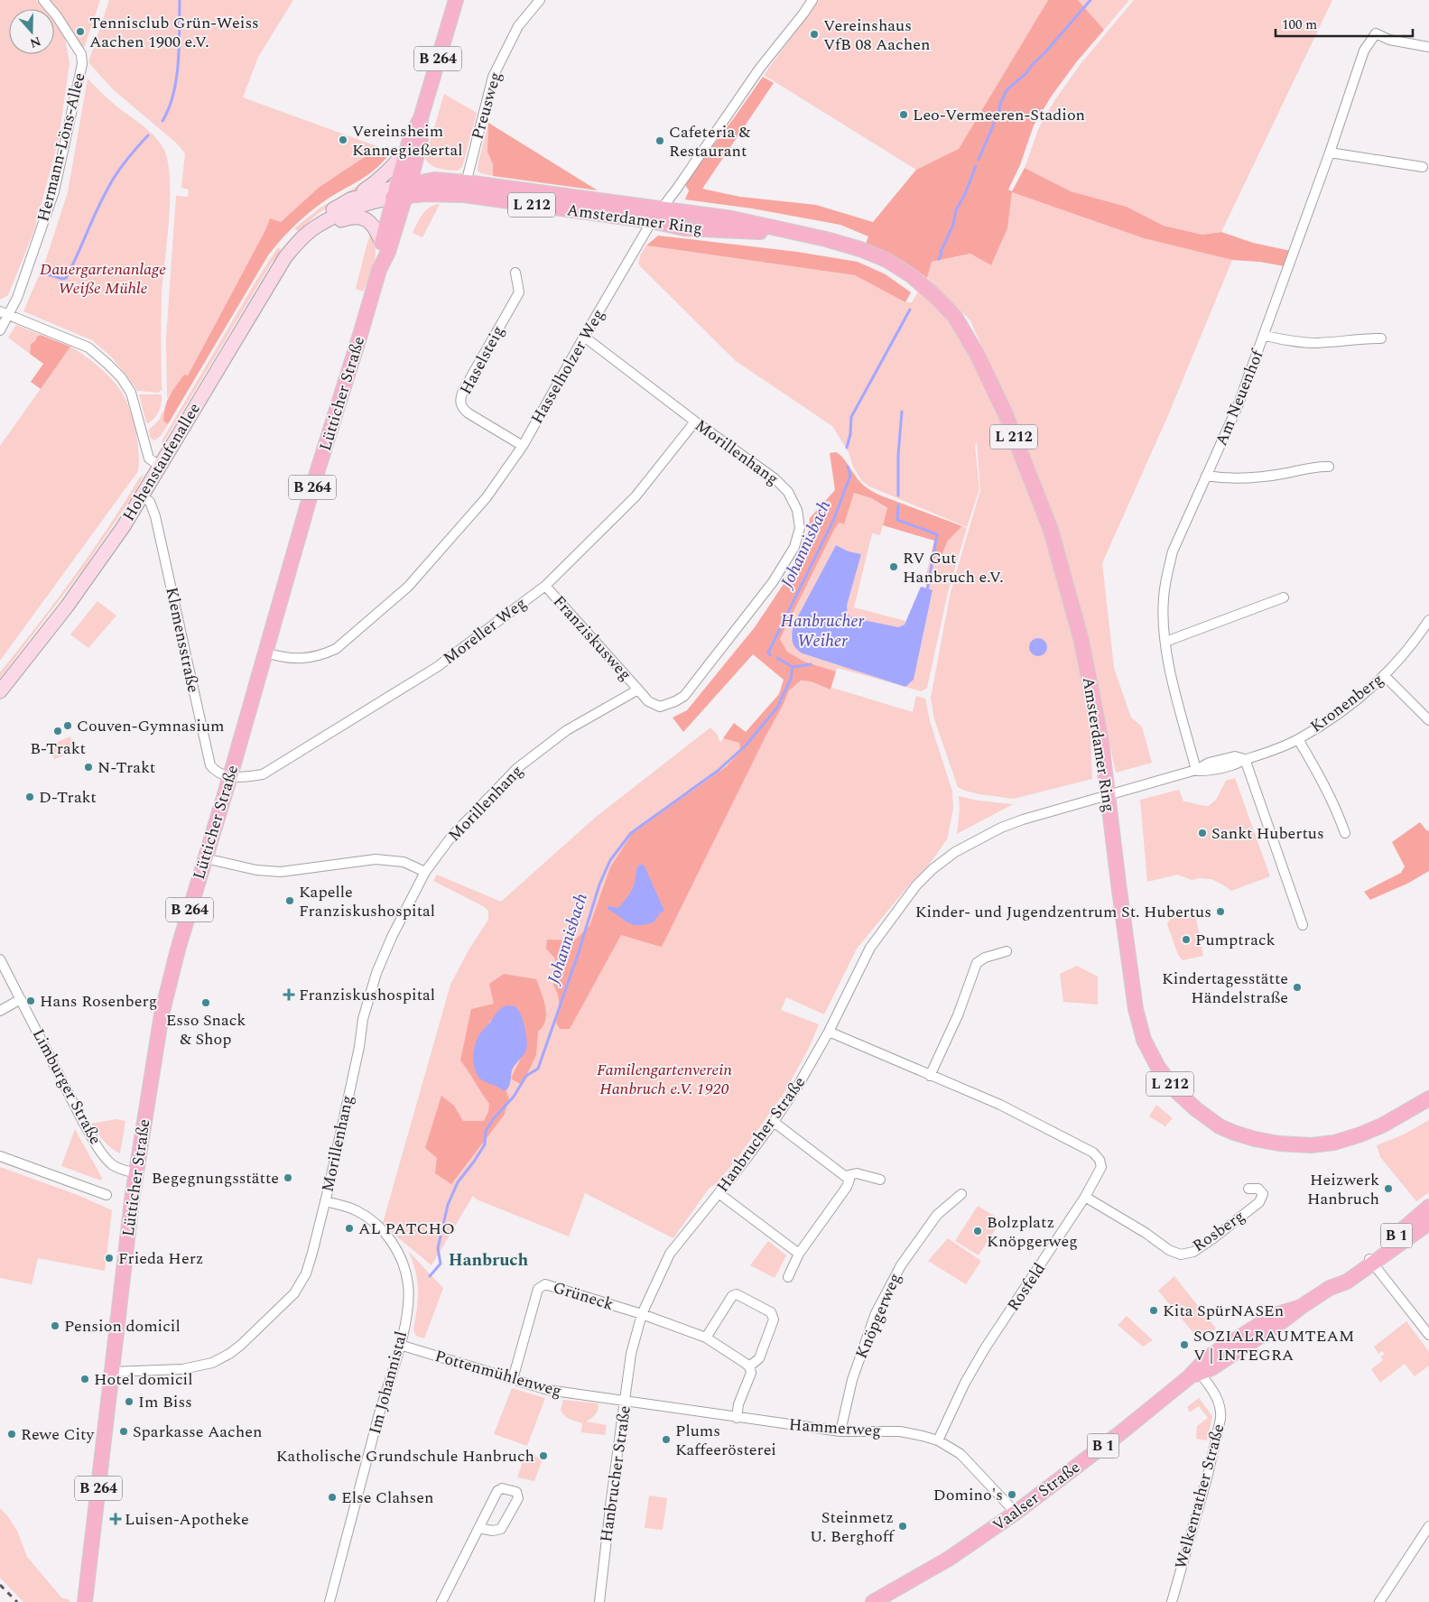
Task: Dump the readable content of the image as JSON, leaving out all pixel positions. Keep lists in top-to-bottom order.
{
  "streets": {
    "main road": [
      "B 264",
      "L 212",
      "Amsterdamer Ring",
      "Lütticher Straße",
      "Hohenstaufenallee",
      "B 1",
      "Vaalser Straße"
    ],
    "street": [
      "Preusweg",
      "Hermann-Löns-Allee",
      "Haselsteig",
      "Hasselholzer Weg",
      "Am Neuenhof",
      "Morillenhang",
      "Moreller Weg",
      "Franziskusweg",
      "Klemensstraße",
      "Kronenberg",
      "Limburger Straße",
      "Hanbrucher Straße",
      "Rosberg",
      "Rosfeld",
      "Grüneck",
      "Knöpgerweg",
      "Pottenmühlenweg",
      "Im Johannistal",
      "Hammerweg",
      "Welkenrather Straße"
    ]
  },
  "crossings": [
    ["Preusweg", "Amsterdamer Ring"],
    ["Amsterdamer Ring", "Hasselholzer Weg"],
    ["Amsterdamer Ring", "Lütticher Straße"],
    ["Amsterdamer Ring", "Hohenstaufenallee"],
    ["Amsterdamer Ring", "Kronenberg"],
    ["Amsterdamer Ring", "Hanbrucher Straße"],
    ["Haselsteig", "Hasselholzer Weg"],
    ["Hasselholzer Weg", "Lütticher Straße"],
    ["Hasselholzer Weg", "Morillenhang"],
    ["Lütticher Straße", "Morillenhang"],
    ["Lütticher Straße", "Hohenstaufenallee"],
    ["Lütticher Straße", "Moreller Weg"],
    ["Lütticher Straße", "Klemensstraße"],
    ["Lütticher Straße", "Limburger Straße"],
    ["Am Neuenhof", "Kronenberg"],
    ["Morillenhang", "Moreller Weg"],
    ["Morillenhang", "Franziskusweg"],
    ["Morillenhang", "Im Johannistal"],
    ["Hohenstaufenallee", "Klemensstraße"],
    ["Moreller Weg", "Franziskusweg"],
    ["Moreller Weg", "Klemensstraße"],
    ["Kronenberg", "Hanbrucher Straße"],
    ["Hanbrucher Straße", "Rosfeld"],
    ["Hanbrucher Straße", "Grüneck"],
    ["Hanbrucher Straße", "Pottenmühlenweg"],
    ["Hanbrucher Straße", "Hammerweg"],
    ["Rosberg", "Rosfeld"],
    ["Rosfeld", "Hammerweg"],
    ["Grüneck", "Pottenmühlenweg"],
    ["Knöpgerweg", "Hammerweg"],
    ["Pottenmühlenweg", "Im Johannistal"],
    ["Pottenmühlenweg", "Hammerweg"],
    ["Hammerweg", "Vaalser Straße"],
    ["Vaalser Straße", "Welkenrather Straße"]
  ],
  "districts": ["Hanbruch"],
  "water": ["Johannisbach", "Hanbrucher Weiher"],
  "parks": ["Dauergartenanlage Weiße Mühle", "Familengartenverein Hanbruch e.V. 1920"],
  "places": {
    "other": [
      "Tennisclub Grün-Weiss Aachen 1900 e.V.",
      "Vereinshaus VfB 08 Aachen",
      "Leo-Vermeeren-Stadion",
      "Vereinsheim Kannegießertal",
      "Cafeteria & Restaurant",
      "RV Gut Hanbruch e.V.",
      "Couven-Gymnasium",
      "B-Trakt",
      "N-Trakt",
      "D-Trakt",
      "Sankt Hubertus",
      "Kapelle Franziskushospital",
      "Kinder- und Jugendzentrum St. Hubertus",
      "Pumptrack",
      "Kindertagesstätte Händelstraße",
      "Hans Rosenberg",
      "Esso Snack & Shop",
      "Begegnungsstätte",
      "Heizwerk Hanbruch",
      "AL PATCHO",
      "Bolzplatz Knöpgerweg",
      "Frieda Herz",
      "Kita SpürNASEn",
      "Pension domicil",
      "SOZIALRAUMTEAM V | INTEGRA",
      "Hotel domicil",
      "Im Biss",
      "Sparkasse Aachen",
      "Rewe City",
      "Plums Kaffeerösterei",
      "Katholische Grundschule Hanbruch",
      "Domino's",
      "Else Clahsen",
      "Steinmetz U. Berghoff"
    ],
    "health": ["Franziskushospital", "Luisen-Apotheke"]
  },
  "scale_bar": "100 m",
  "north": "bottom"
}
